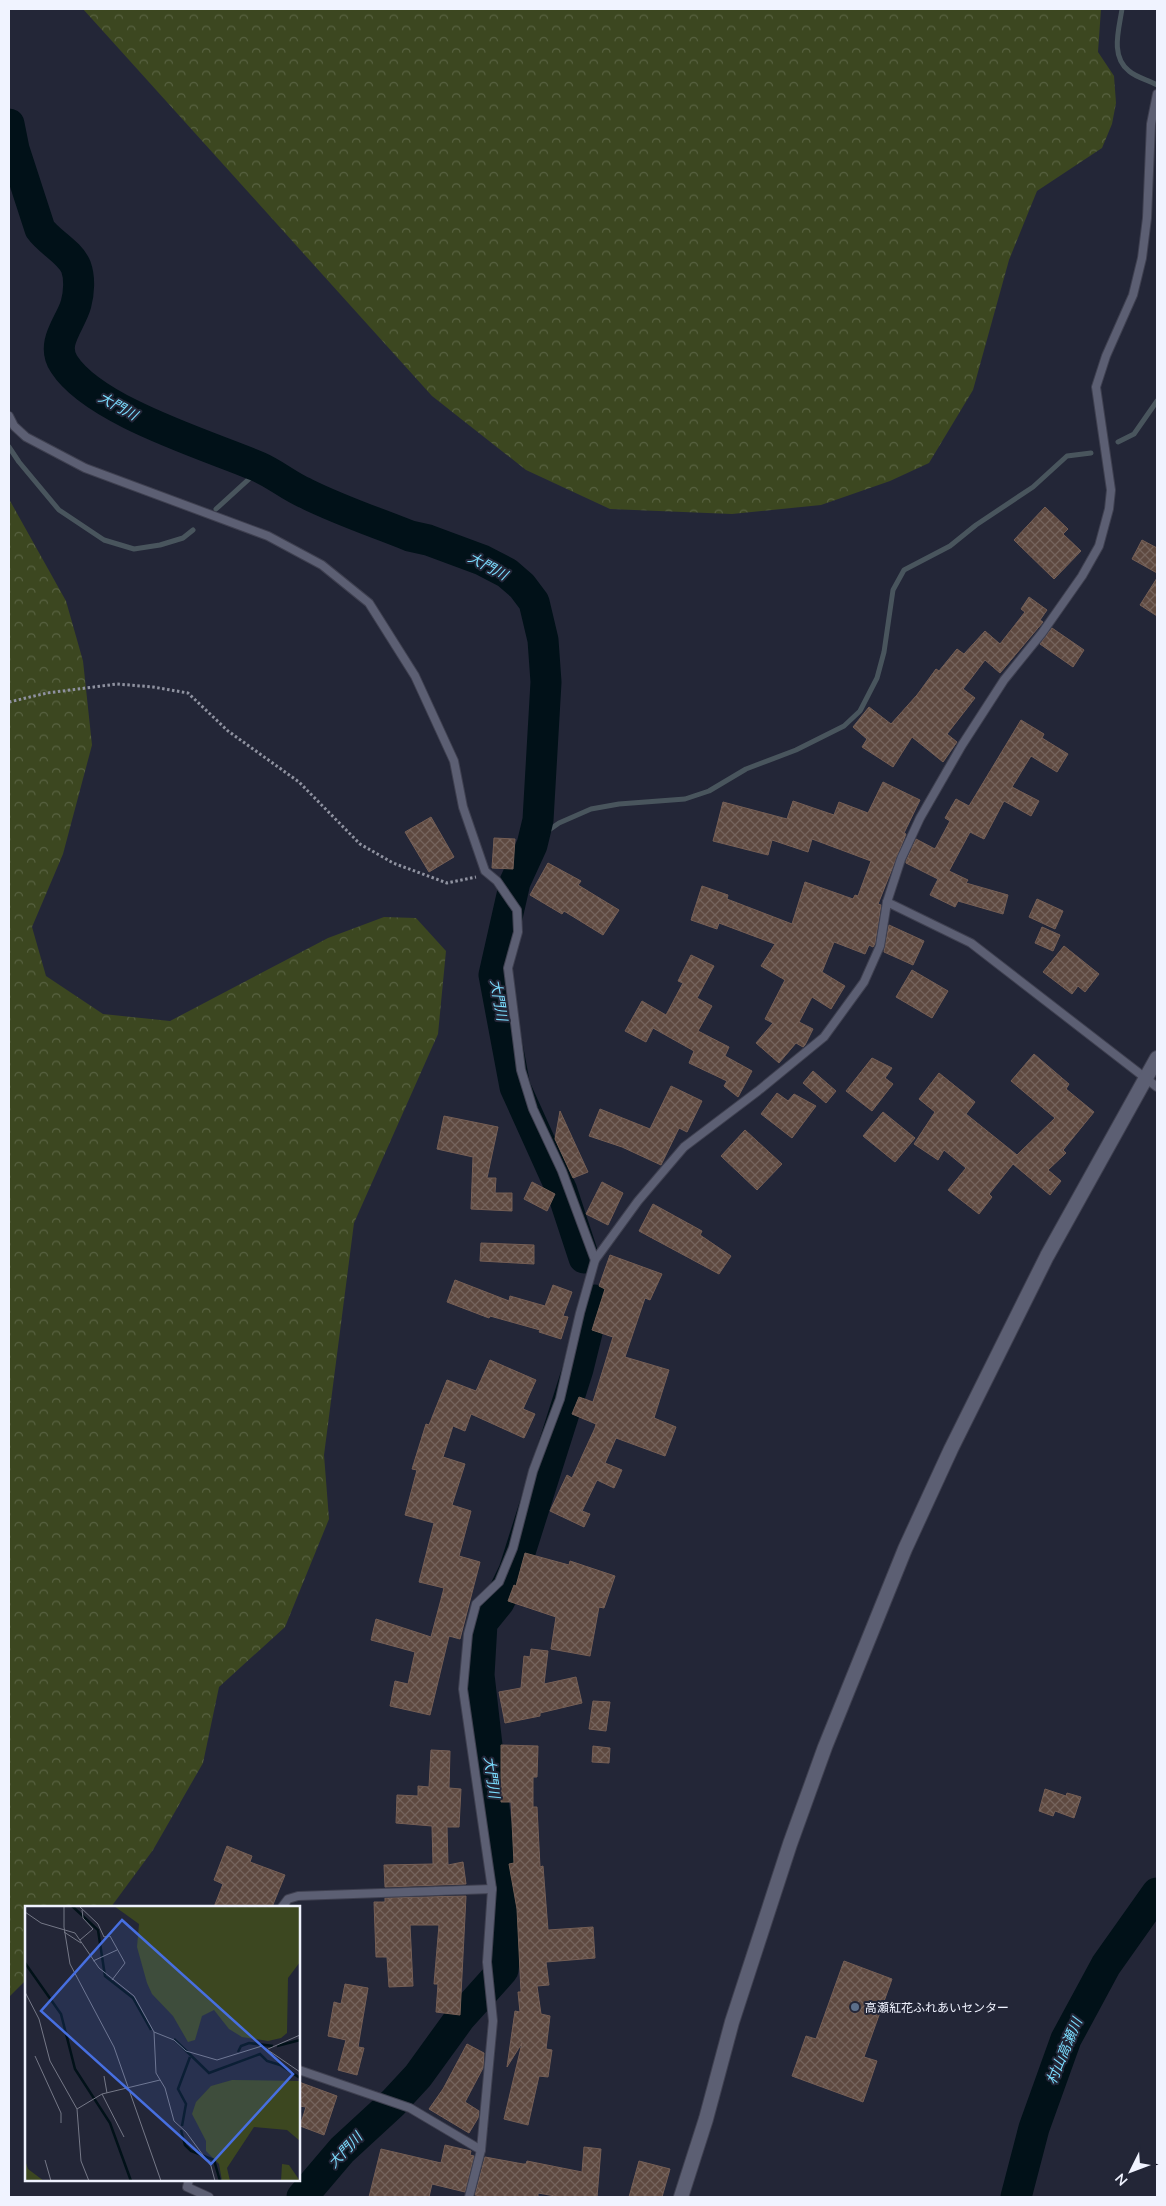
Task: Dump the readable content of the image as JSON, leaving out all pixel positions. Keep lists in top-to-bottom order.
{
  "water": ["大門川", "村山高瀬川"],
  "places": ["高瀬紅花ふれあいセンター"],
  "north": "bottom left"
}
